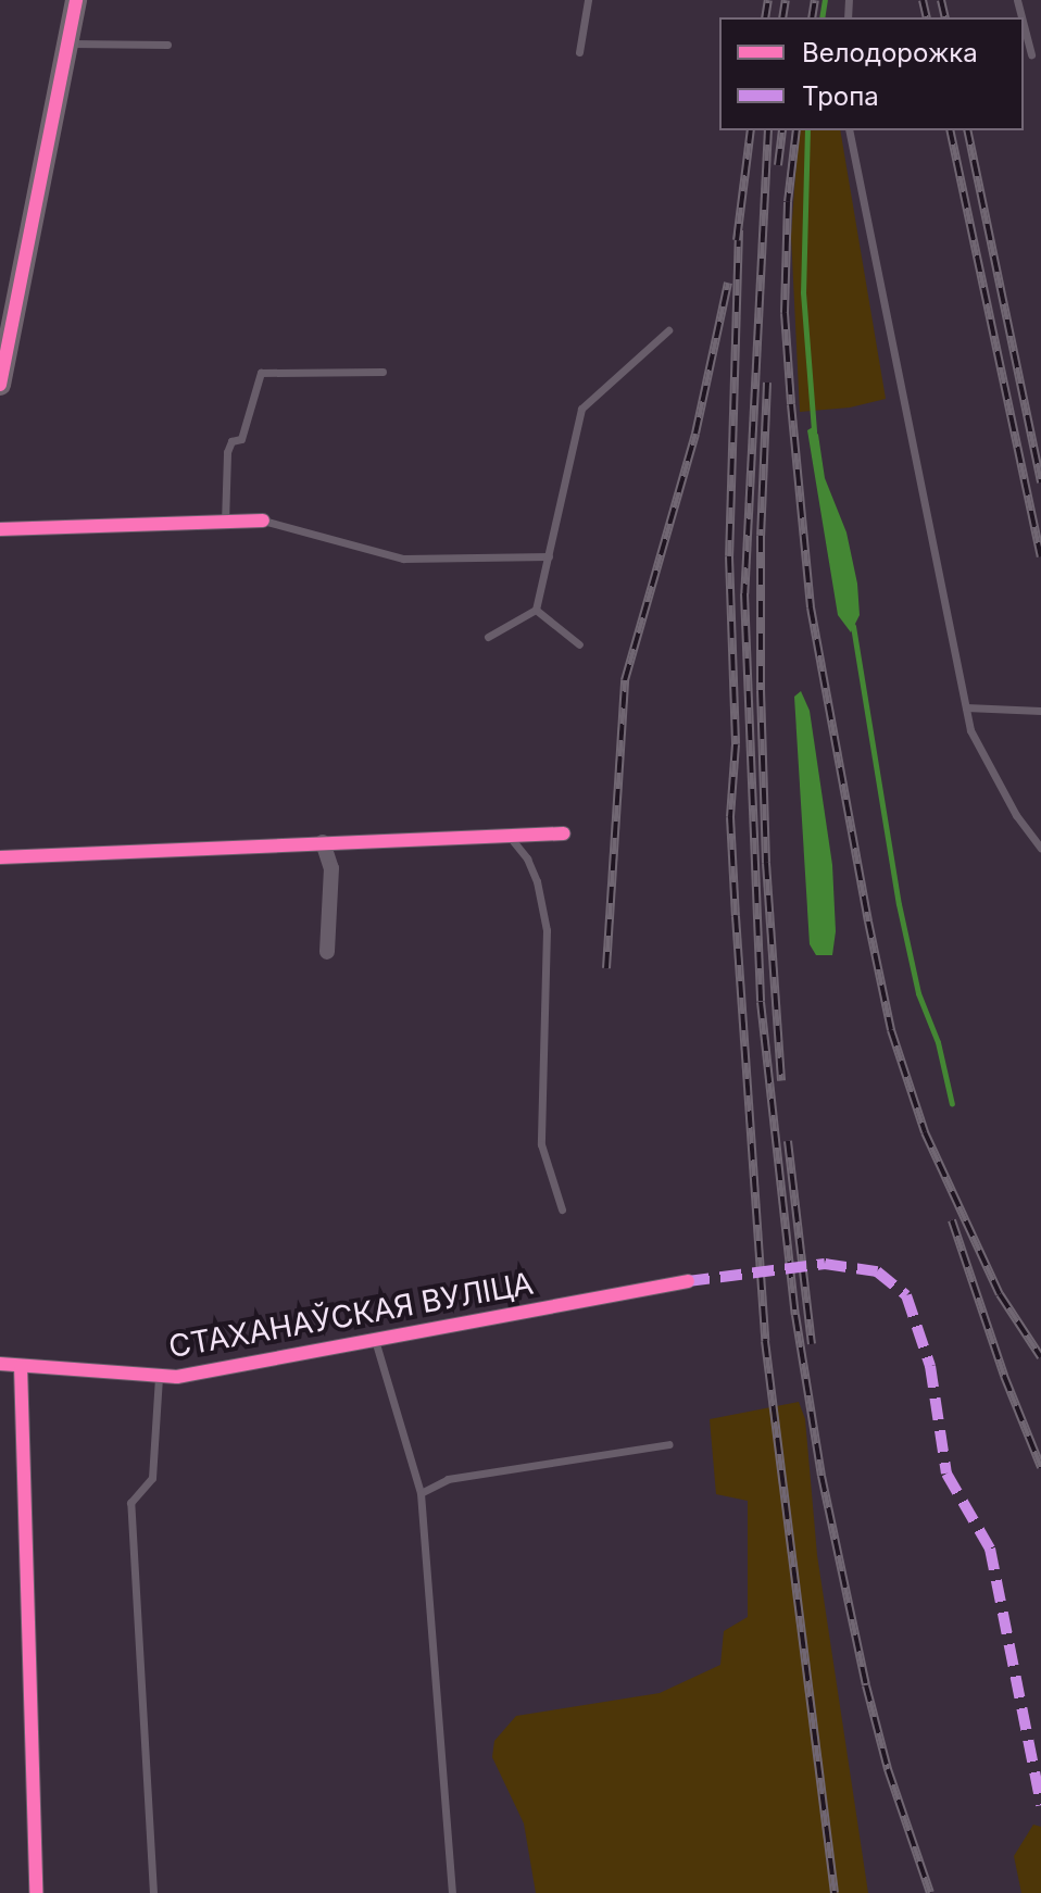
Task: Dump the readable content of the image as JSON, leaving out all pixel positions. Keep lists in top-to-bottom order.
{
  "streets": {
    "street": ["СТАХАНАЎСКАЯ ВУЛІЦА"]
  },
  "legend": ["Велодорожка", "Тропа"]
}
